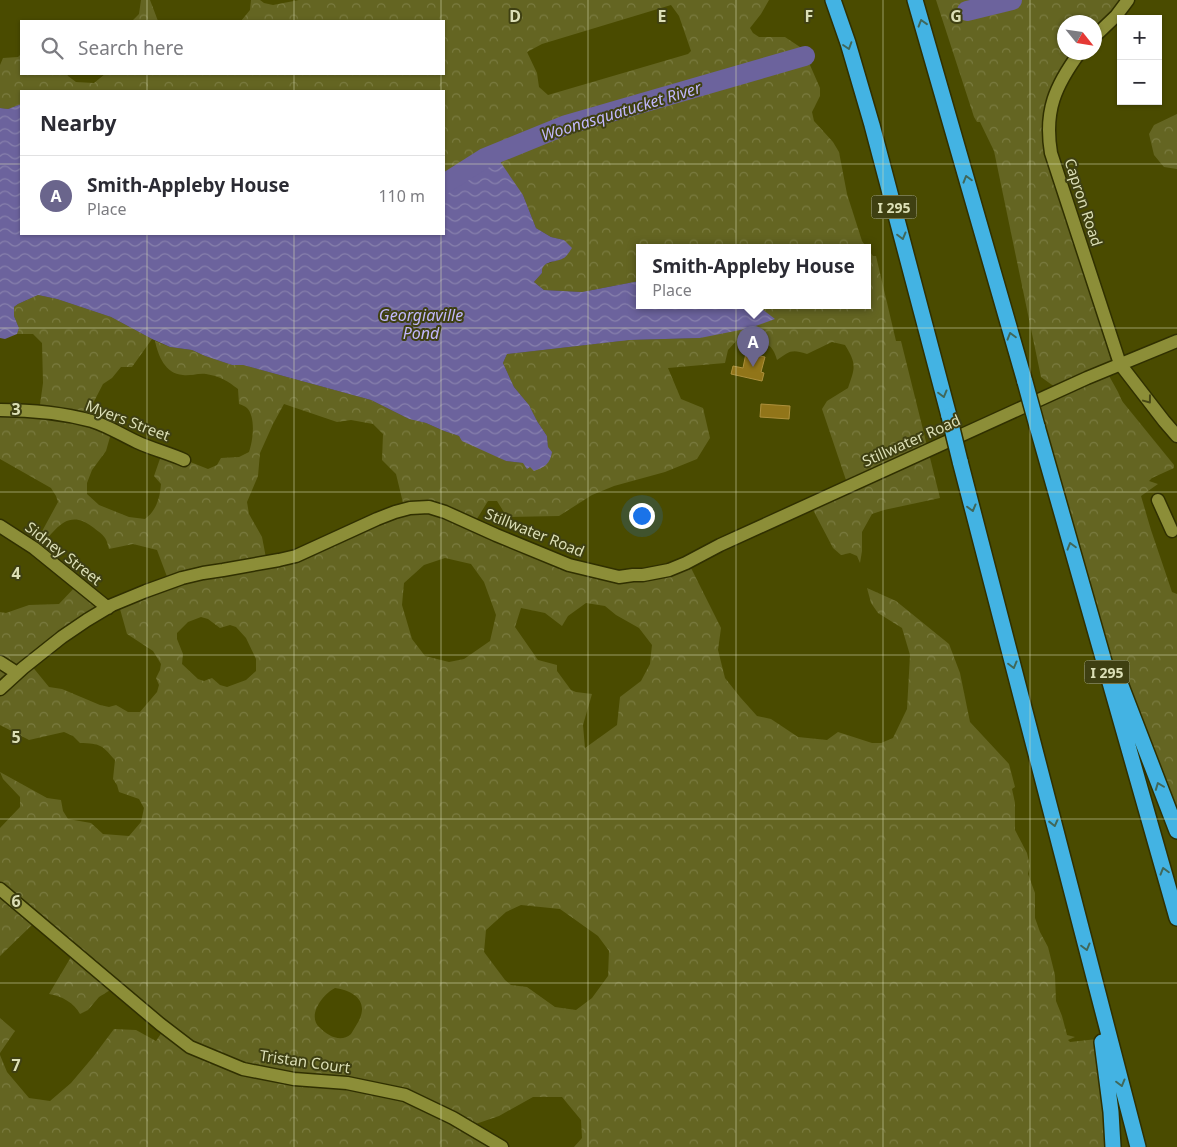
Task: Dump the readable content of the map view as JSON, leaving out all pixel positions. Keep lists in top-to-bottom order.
{
  "streets": {
    "highway": ["I 295"],
    "street": [
      "Capron Road",
      "Myers Street",
      "Stillwater Road",
      "Sidney Street",
      "Tristan Court"
    ]
  },
  "crossings": [
    ["Capron Road", "Stillwater Road"],
    ["Stillwater Road", "Sidney Street"]
  ],
  "water": ["Woonasquatucket River", "Georgiaville Pond"],
  "north": "bottom right",
  "page": {
    "map_buttons": ["+", "−"],
    "search": "Search here",
    "heading": "Nearby",
    "list": [
      {
        "mark": "A",
        "name": "Smith-Appleby House",
        "note": "Place",
        "value": "110 m"
      }
    ],
    "popup": ["Smith-Appleby House", "Place"],
    "pins": "A"
  },
  "grid": {
    "columns": [
      "D",
      "E",
      "F",
      "G"
    ],
    "rows": [
      "3",
      "4",
      "5",
      "6",
      "7"
    ]
  }
}
